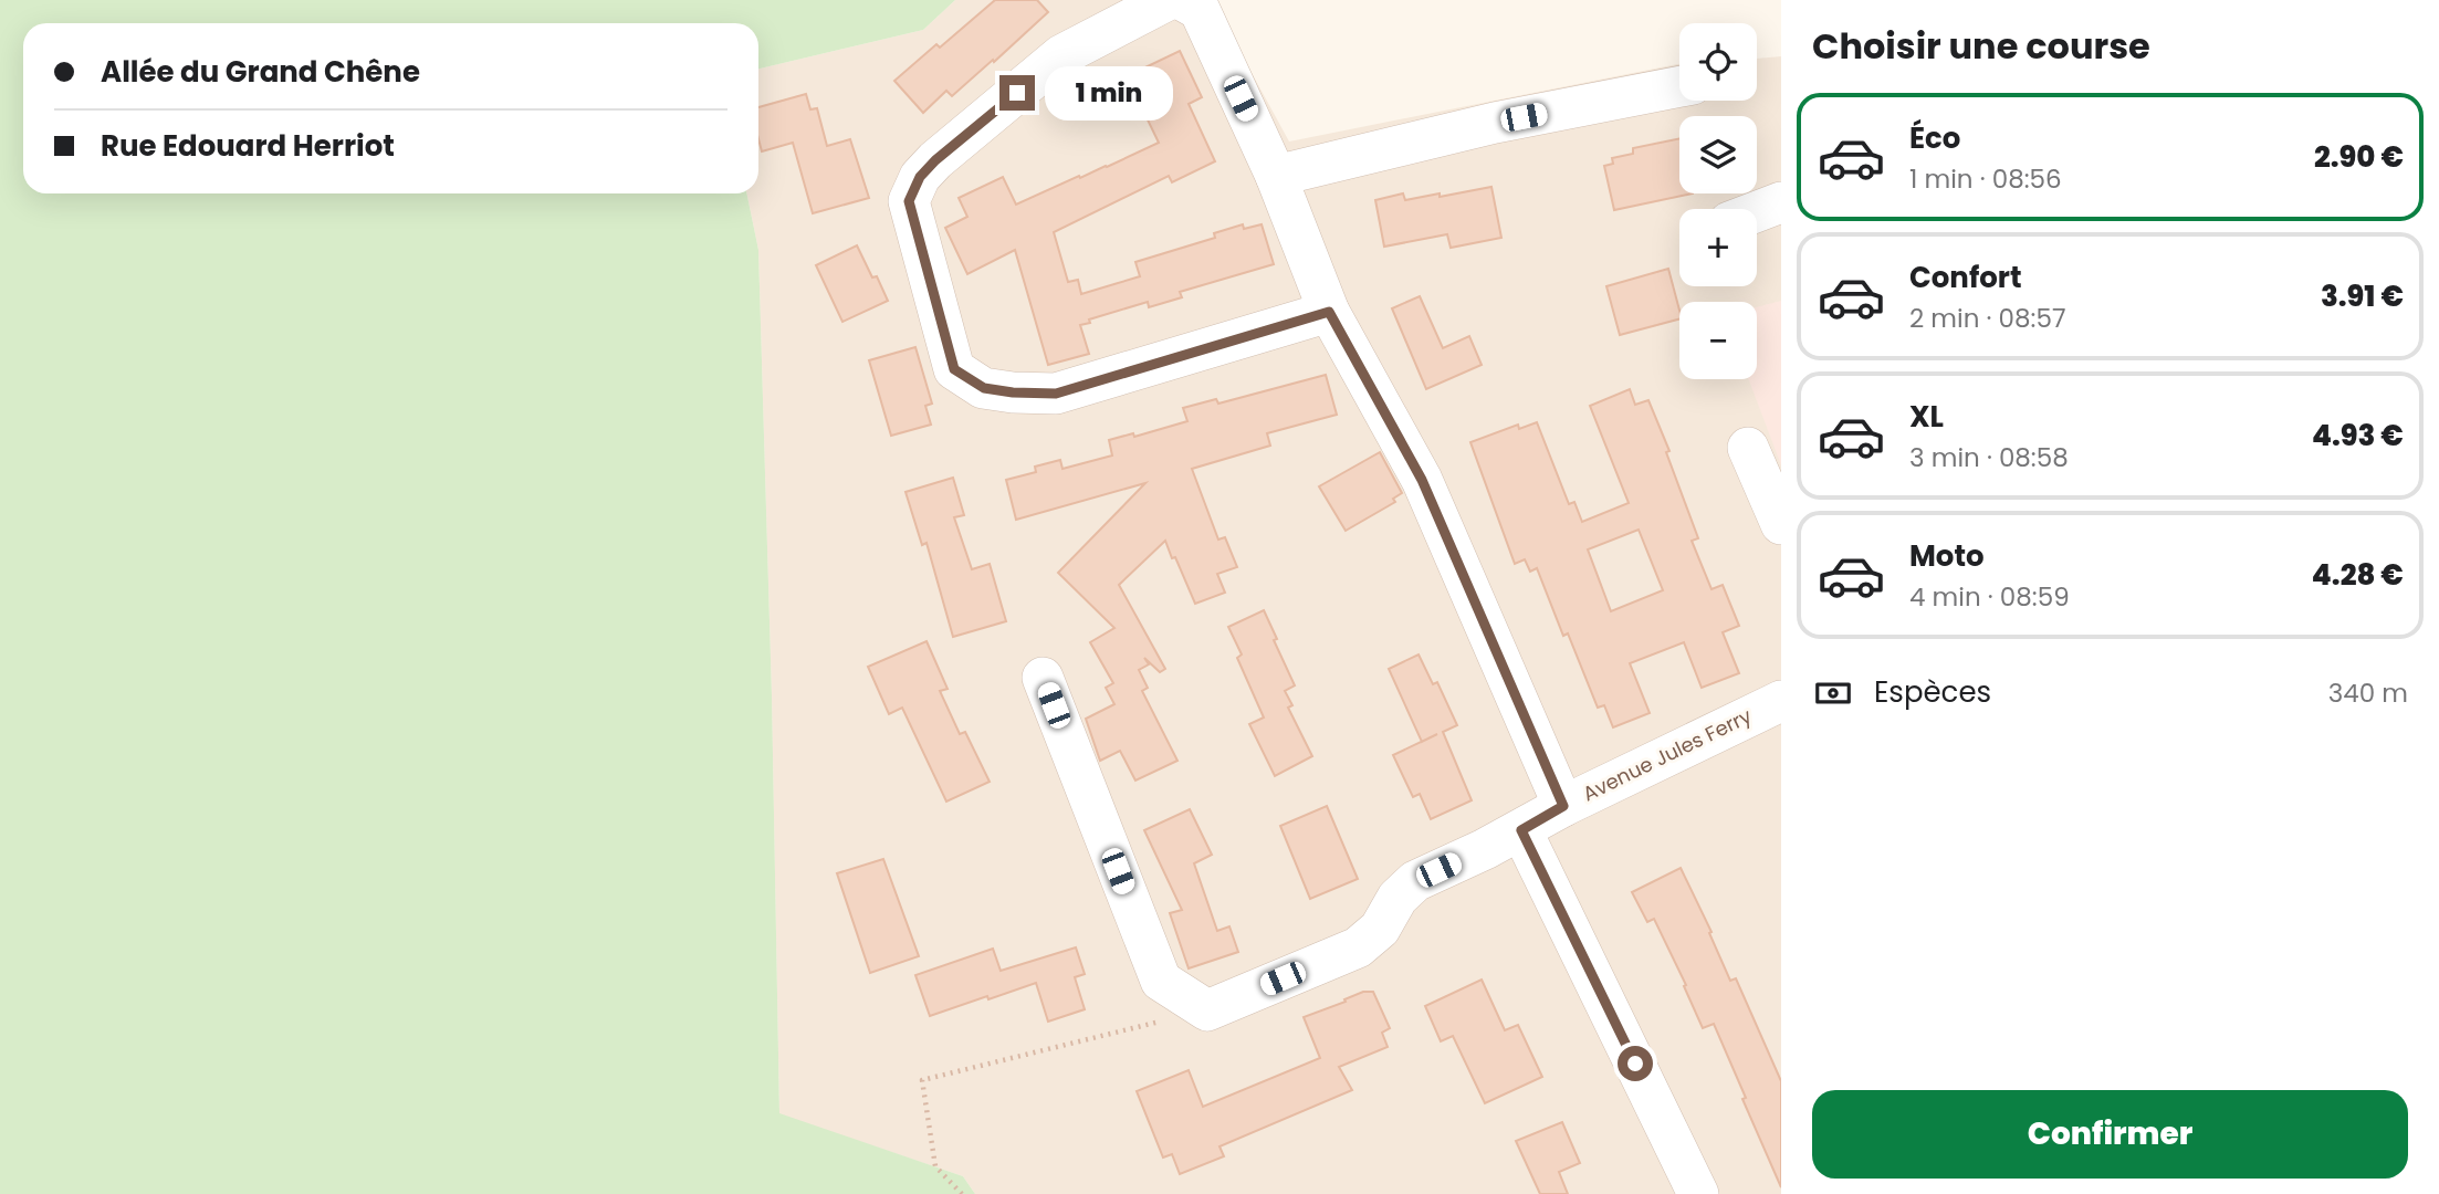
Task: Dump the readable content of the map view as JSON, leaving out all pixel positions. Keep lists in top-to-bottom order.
{
  "streets": {
    "street": ["Avenue Jules Ferry"]
  },
  "page": {
    "heading": "Choisir une course",
    "map_buttons": ["+", "−"],
    "banner": ["Allée du Grand Chêne", "Rue Edouard Herriot"],
    "bubble": "1 min",
    "list": [
      {
        "name": "Éco",
        "note": "1 min · 08:56",
        "value": "2.90 €"
      },
      {
        "name": "Confort",
        "note": "2 min · 08:57",
        "value": "3.91 €"
      },
      {
        "name": "XL",
        "note": "3 min · 08:58",
        "value": "4.93 €"
      },
      {
        "name": "Moto",
        "note": "4 min · 08:59",
        "value": "4.28 €"
      }
    ],
    "pay": ["Espèces", "340 m"],
    "buttons": "Confirmer"
  }
}
